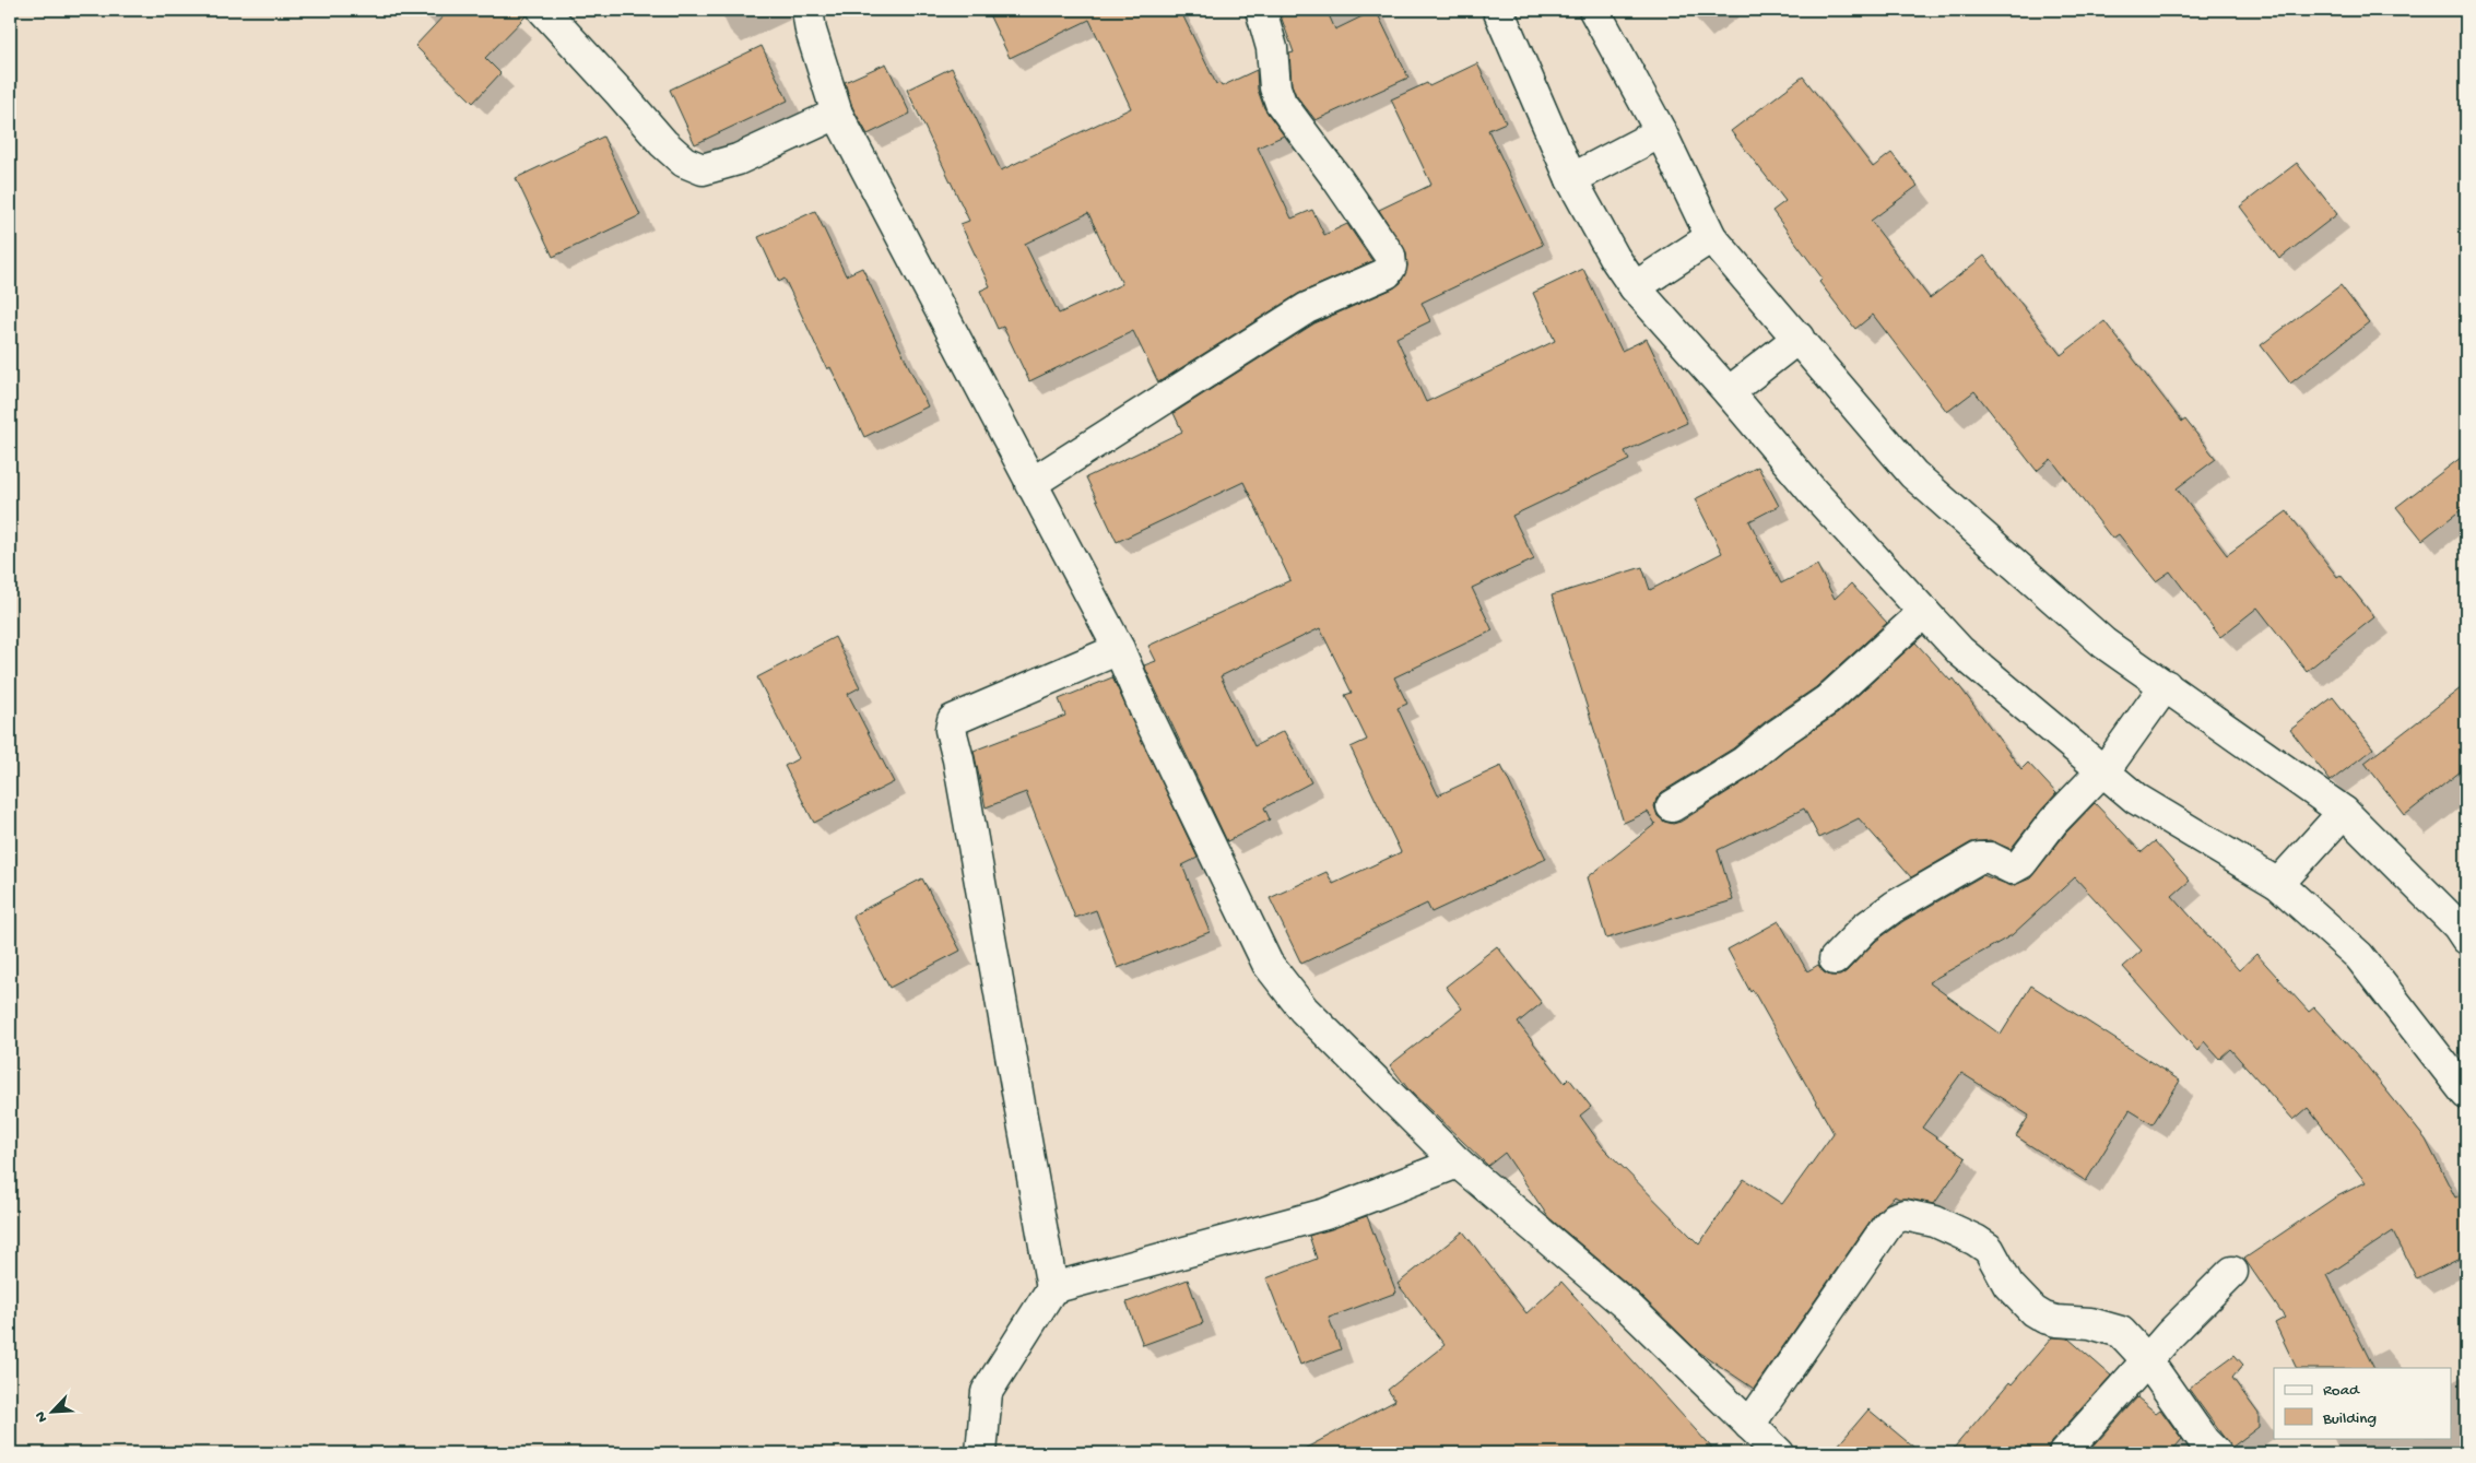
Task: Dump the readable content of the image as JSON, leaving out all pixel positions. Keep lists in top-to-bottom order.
{
  "legend": ["Road", "Building"],
  "north": "bottom left"
}
